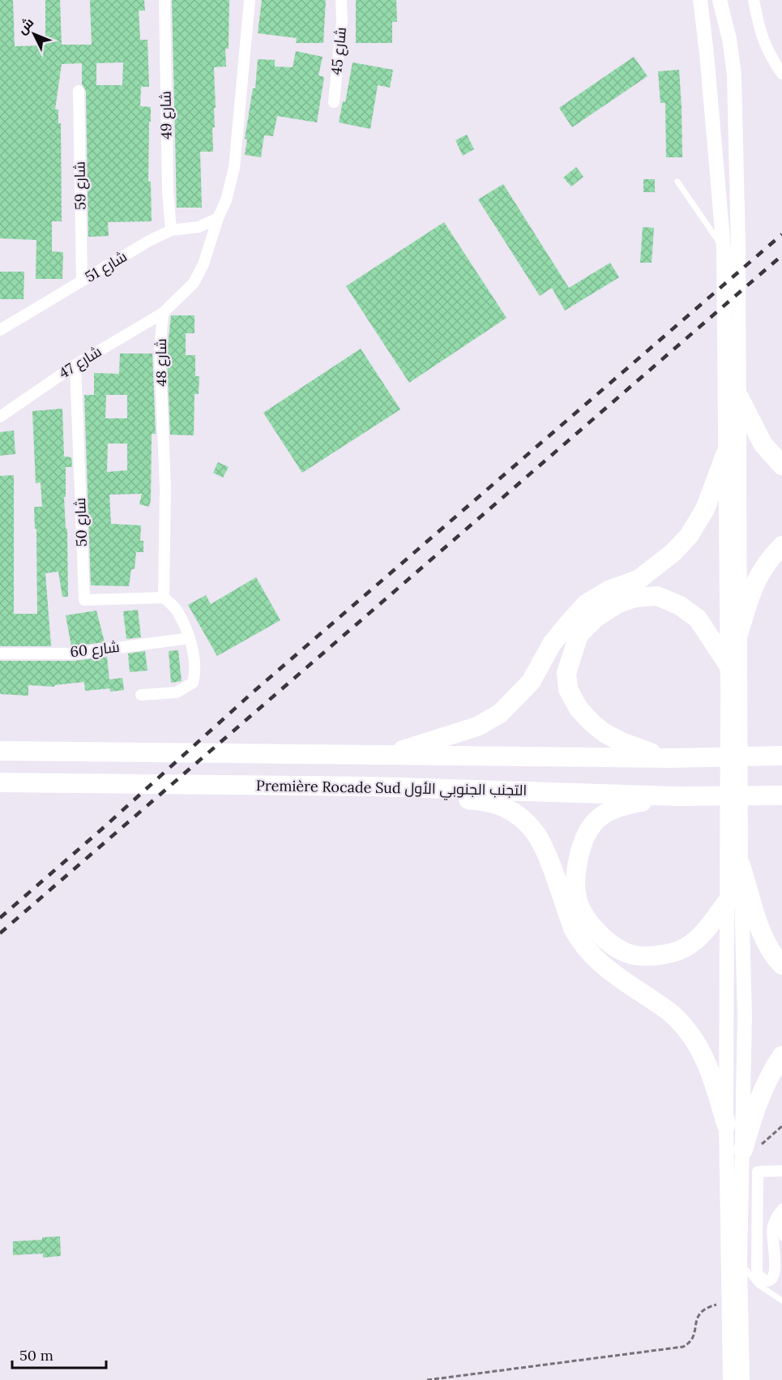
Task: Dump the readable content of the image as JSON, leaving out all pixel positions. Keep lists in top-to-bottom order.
{
  "streets": {
    "highway": ["Première Rocade Sud التجنب الجنوبي الأول"],
    "street": [
      "شارع 45",
      "شارع 49",
      "شارع 59",
      "شارع 51",
      "شارع 47",
      "شارع 48",
      "شارع 50",
      "شارع 60"
    ]
  },
  "crossings": [
    ["شارع 49", "شارع 51"],
    ["شارع 59", "شارع 51"],
    ["شارع 47", "شارع 48"],
    ["شارع 47", "شارع 50"],
    ["شارع 48", "شارع 50"]
  ],
  "scale_bar": "50 m",
  "north": "top left"
}
